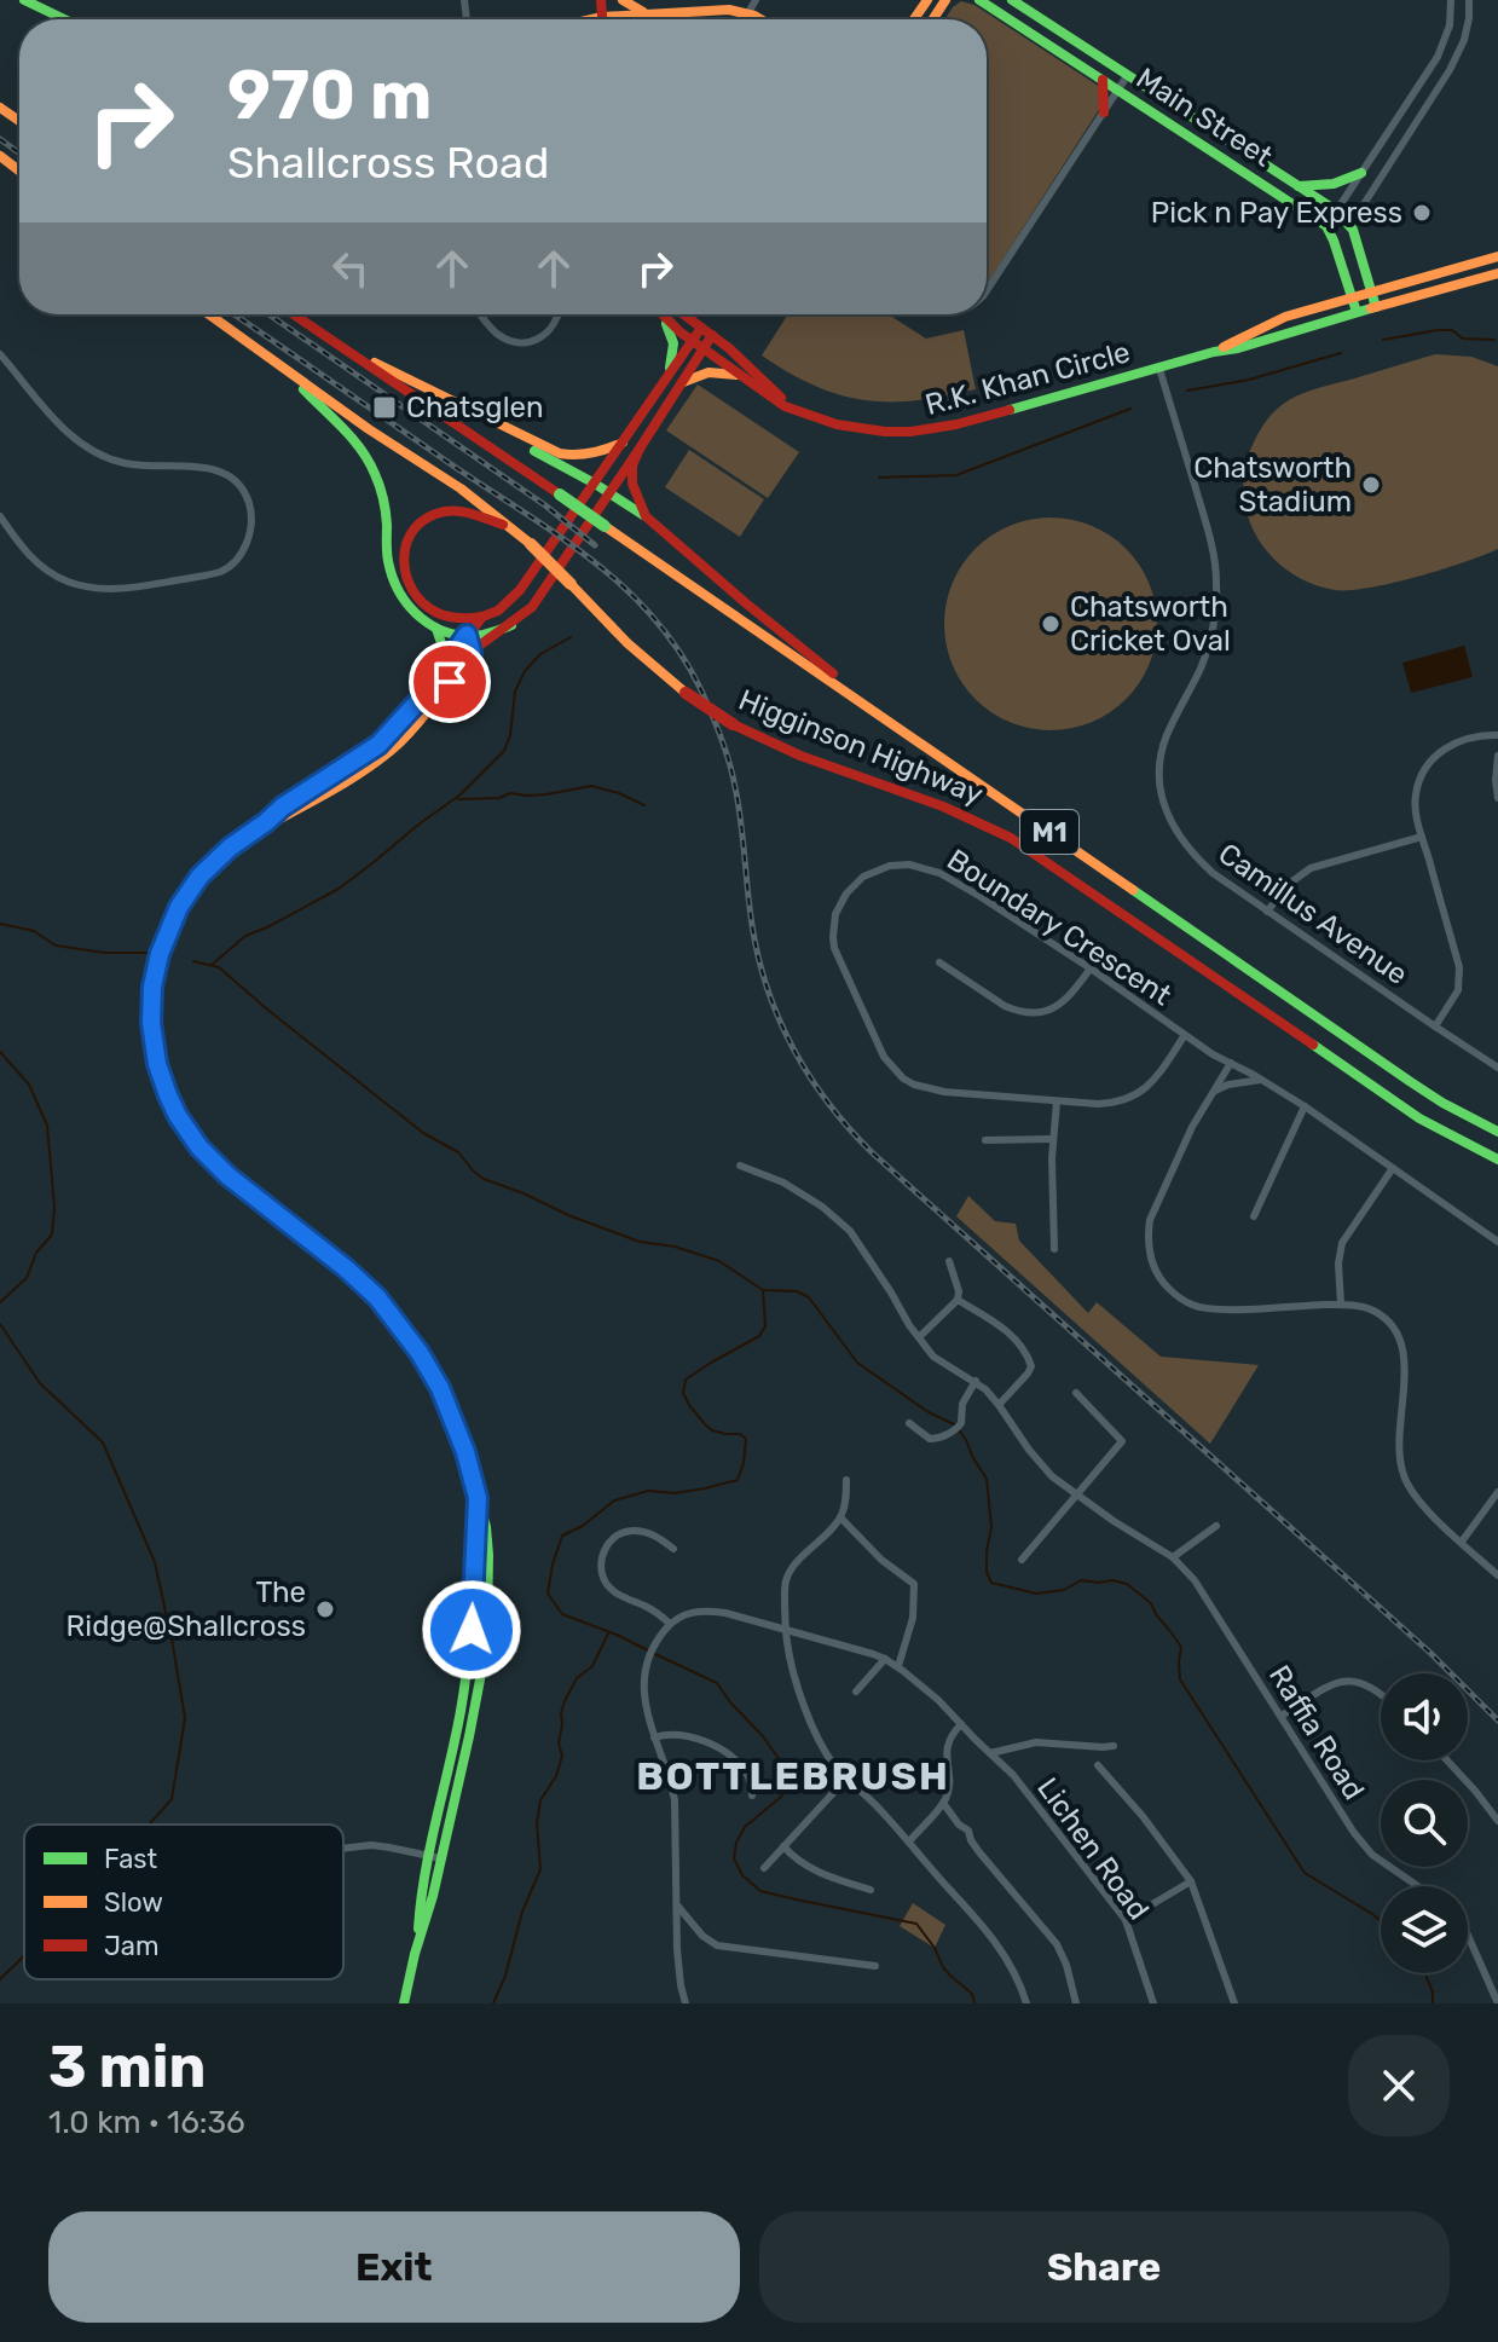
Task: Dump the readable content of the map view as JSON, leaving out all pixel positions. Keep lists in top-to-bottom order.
{
  "streets": {
    "main road": [
      "Main Street",
      "R.K. Khan Circle",
      "Higginson Highway",
      "M1"
    ],
    "street": [
      "Camillus Avenue",
      "Boundary Crescent",
      "Raffia Road",
      "Lichen Road"
    ]
  },
  "crossings": [
    ["Main Street", "R.K. Khan Circle"],
    ["R.K. Khan Circle", "Camillus Avenue"]
  ],
  "districts": ["BOTTLEBRUSH"],
  "places": {
    "other": [
      "Pick n Pay Express",
      "Chatsworth Stadium",
      "Chatsworth Cricket Oval",
      "The Ridge@Shallcross"
    ],
    "transit": ["Chatsglen"]
  },
  "legend": ["Fast", "Slow", "Jam"],
  "page": {
    "turn": ["970 m", "Shallcross Road"],
    "heading": ["3 min", "1.0 km · 16:36"],
    "buttons": ["Exit", "Share"]
  }
}
